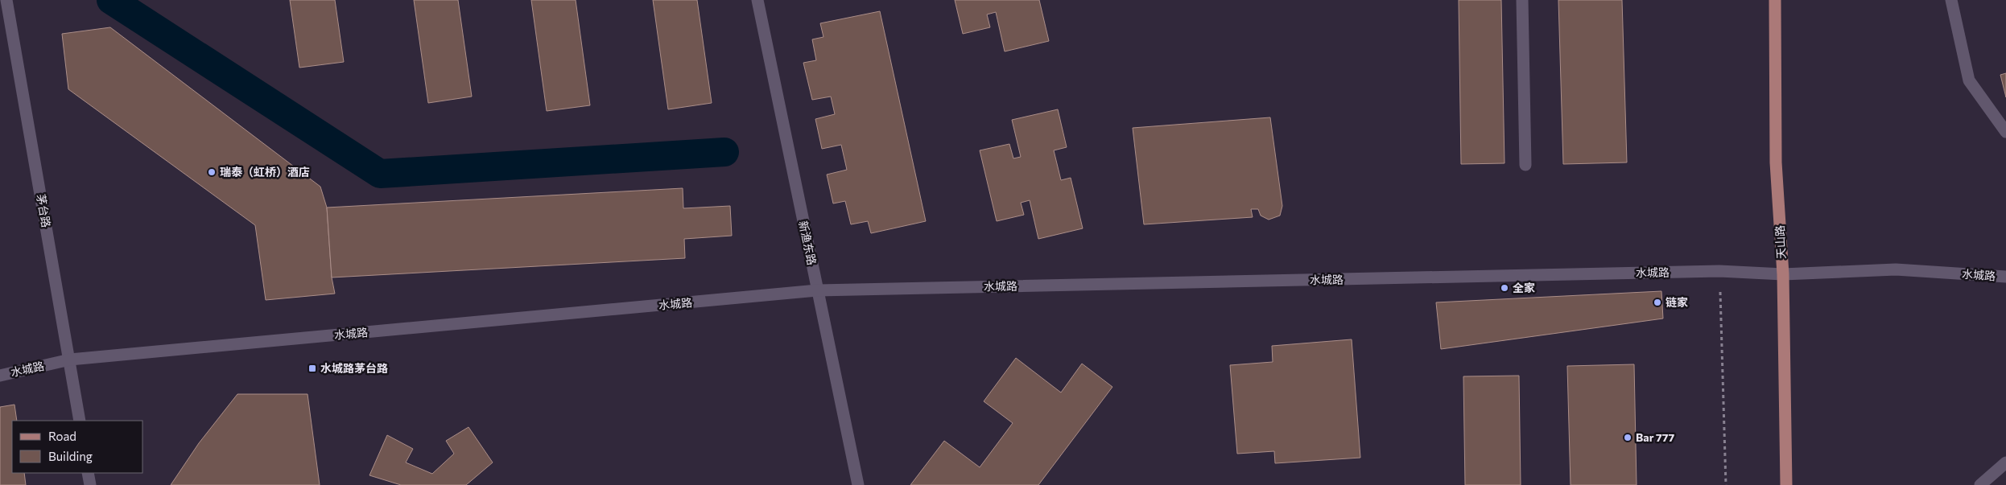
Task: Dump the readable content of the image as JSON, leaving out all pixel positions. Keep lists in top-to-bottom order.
{
  "streets": {
    "main road": ["天山路"],
    "street": ["茅台路", "新渔东路", "水城路"]
  },
  "crossings": [
    ["茅台路", "水城路"],
    ["天山路", "水城路"],
    ["新渔东路", "水城路"]
  ],
  "places": {
    "other": [
      "瑞泰（虹桥）酒店",
      "全家",
      "链家",
      "Bar 777"
    ],
    "transit": ["水城路茅台路"]
  },
  "legend": ["Road", "Building"]
}
